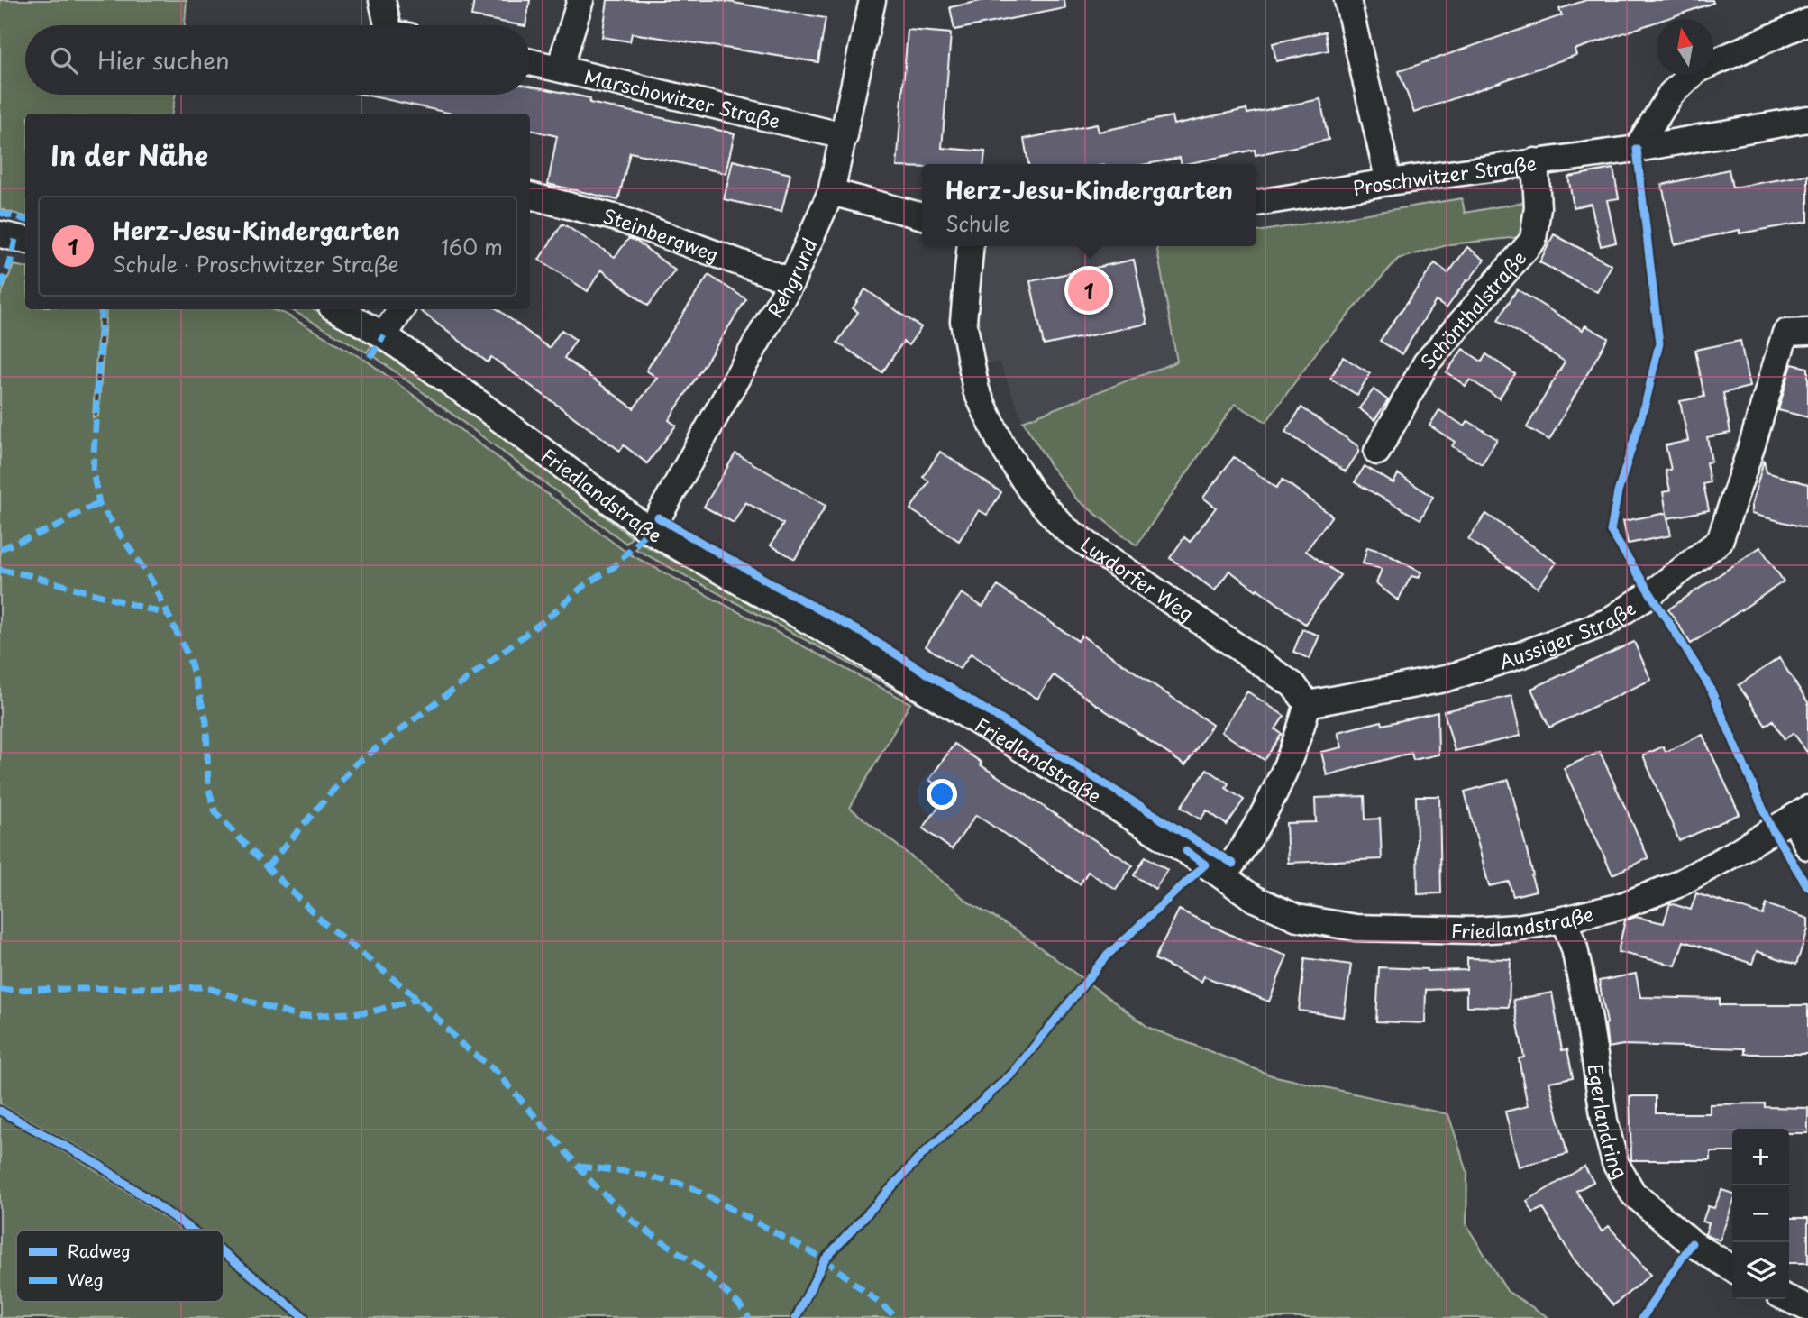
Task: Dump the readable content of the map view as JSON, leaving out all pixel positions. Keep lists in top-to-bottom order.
{
  "streets": {
    "street": [
      "Marschowitzer Straße",
      "Proschwitzer Straße",
      "Steinbergweg",
      "Rehgrund",
      "Schönthalstraße",
      "Friedlandstraße",
      "Luxdorfer Weg",
      "Aussiger Straße",
      "Egerlandring"
    ]
  },
  "crossings": [
    ["Marschowitzer Straße", "Rehgrund"],
    ["Proschwitzer Straße", "Schönthalstraße"],
    ["Steinbergweg", "Rehgrund"],
    ["Rehgrund", "Friedlandstraße"],
    ["Friedlandstraße", "Egerlandring"],
    ["Luxdorfer Weg", "Aussiger Straße"]
  ],
  "legend": ["Radweg", "Weg"],
  "north": "top",
  "page": {
    "search": "Hier suchen",
    "heading": "In der Nähe",
    "popup": ["Herz-Jesu-Kindergarten", "Schule"],
    "list": [
      {
        "mark": "1",
        "name": "Herz-Jesu-Kindergarten",
        "note": "Schule · Proschwitzer Straße",
        "value": "160 m"
      }
    ],
    "pins": "1",
    "map_buttons": ["+", "−"]
  }
}
